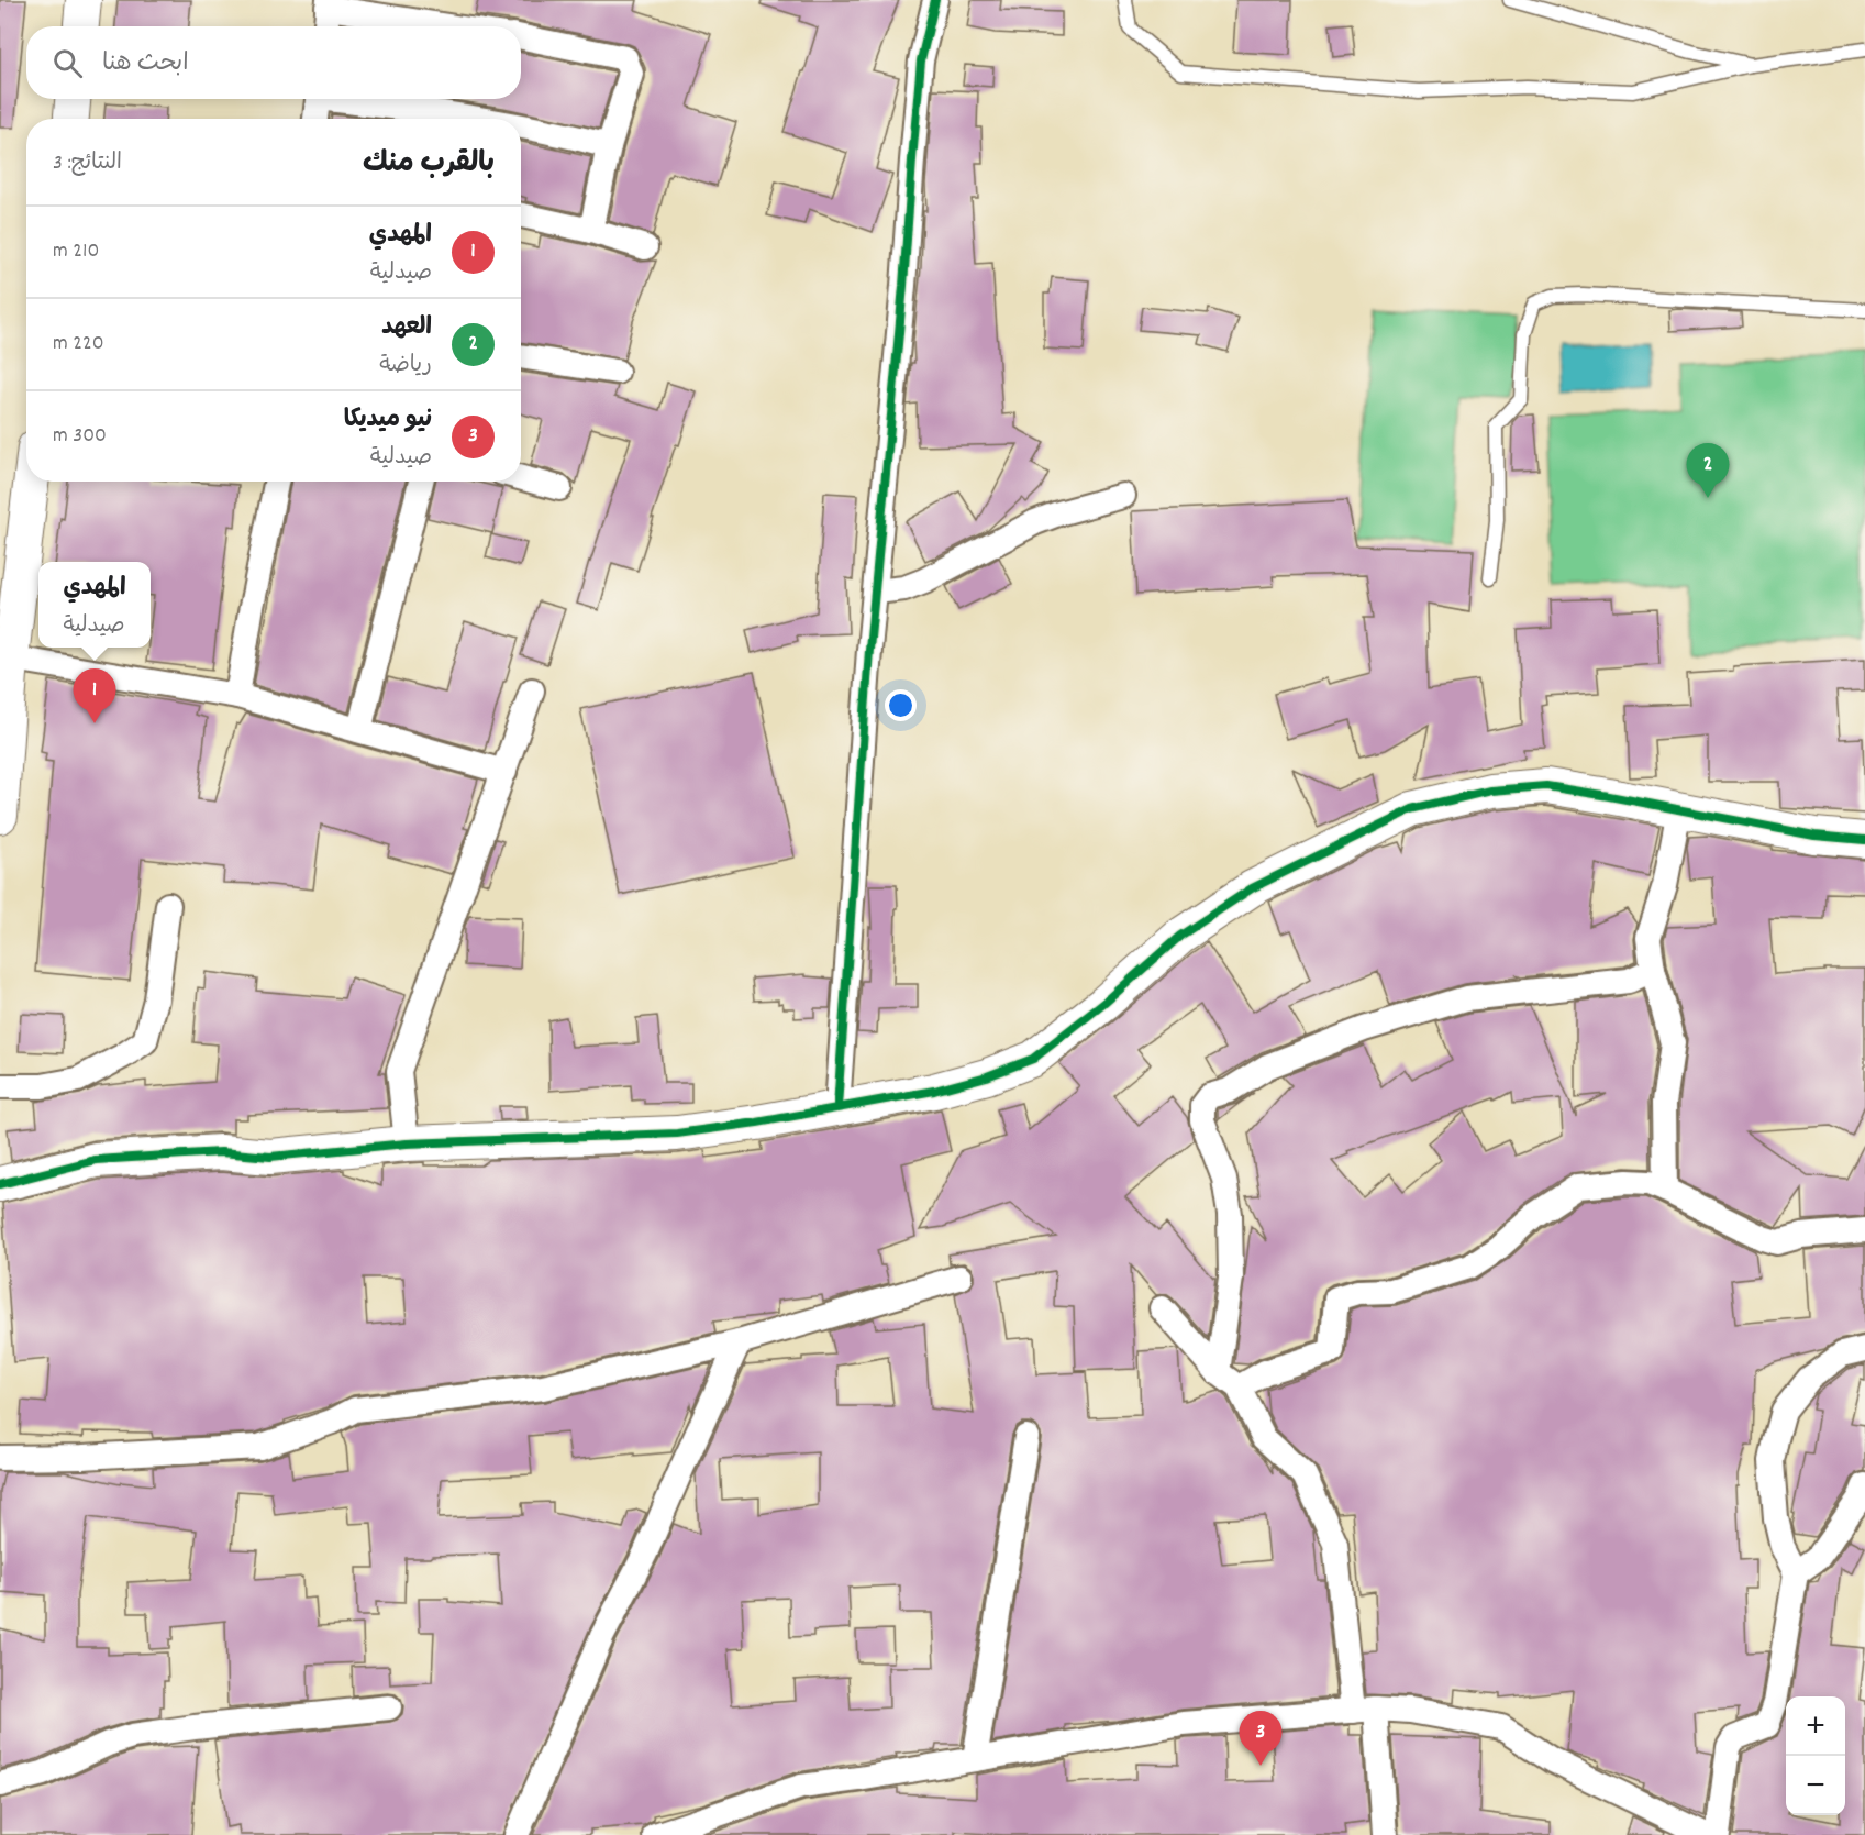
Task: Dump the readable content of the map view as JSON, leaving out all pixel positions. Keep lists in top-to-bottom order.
{
  "page": {
    "search": "ابحث هنا",
    "heading": ["بالقرب منك", "النتائج: 3"],
    "list": [
      {
        "mark": "1",
        "name": "المهدي",
        "note": "صيدلية",
        "value": "210 m"
      },
      {
        "mark": "2",
        "name": "العهد",
        "note": "رياضة",
        "value": "220 m"
      },
      {
        "mark": "3",
        "name": "نيو ميديكا",
        "note": "صيدلية",
        "value": "300 m"
      }
    ],
    "pins": ["2", "1", "3"],
    "popup": ["المهدي", "صيدلية"],
    "map_buttons": ["+", "−"]
  }
}
